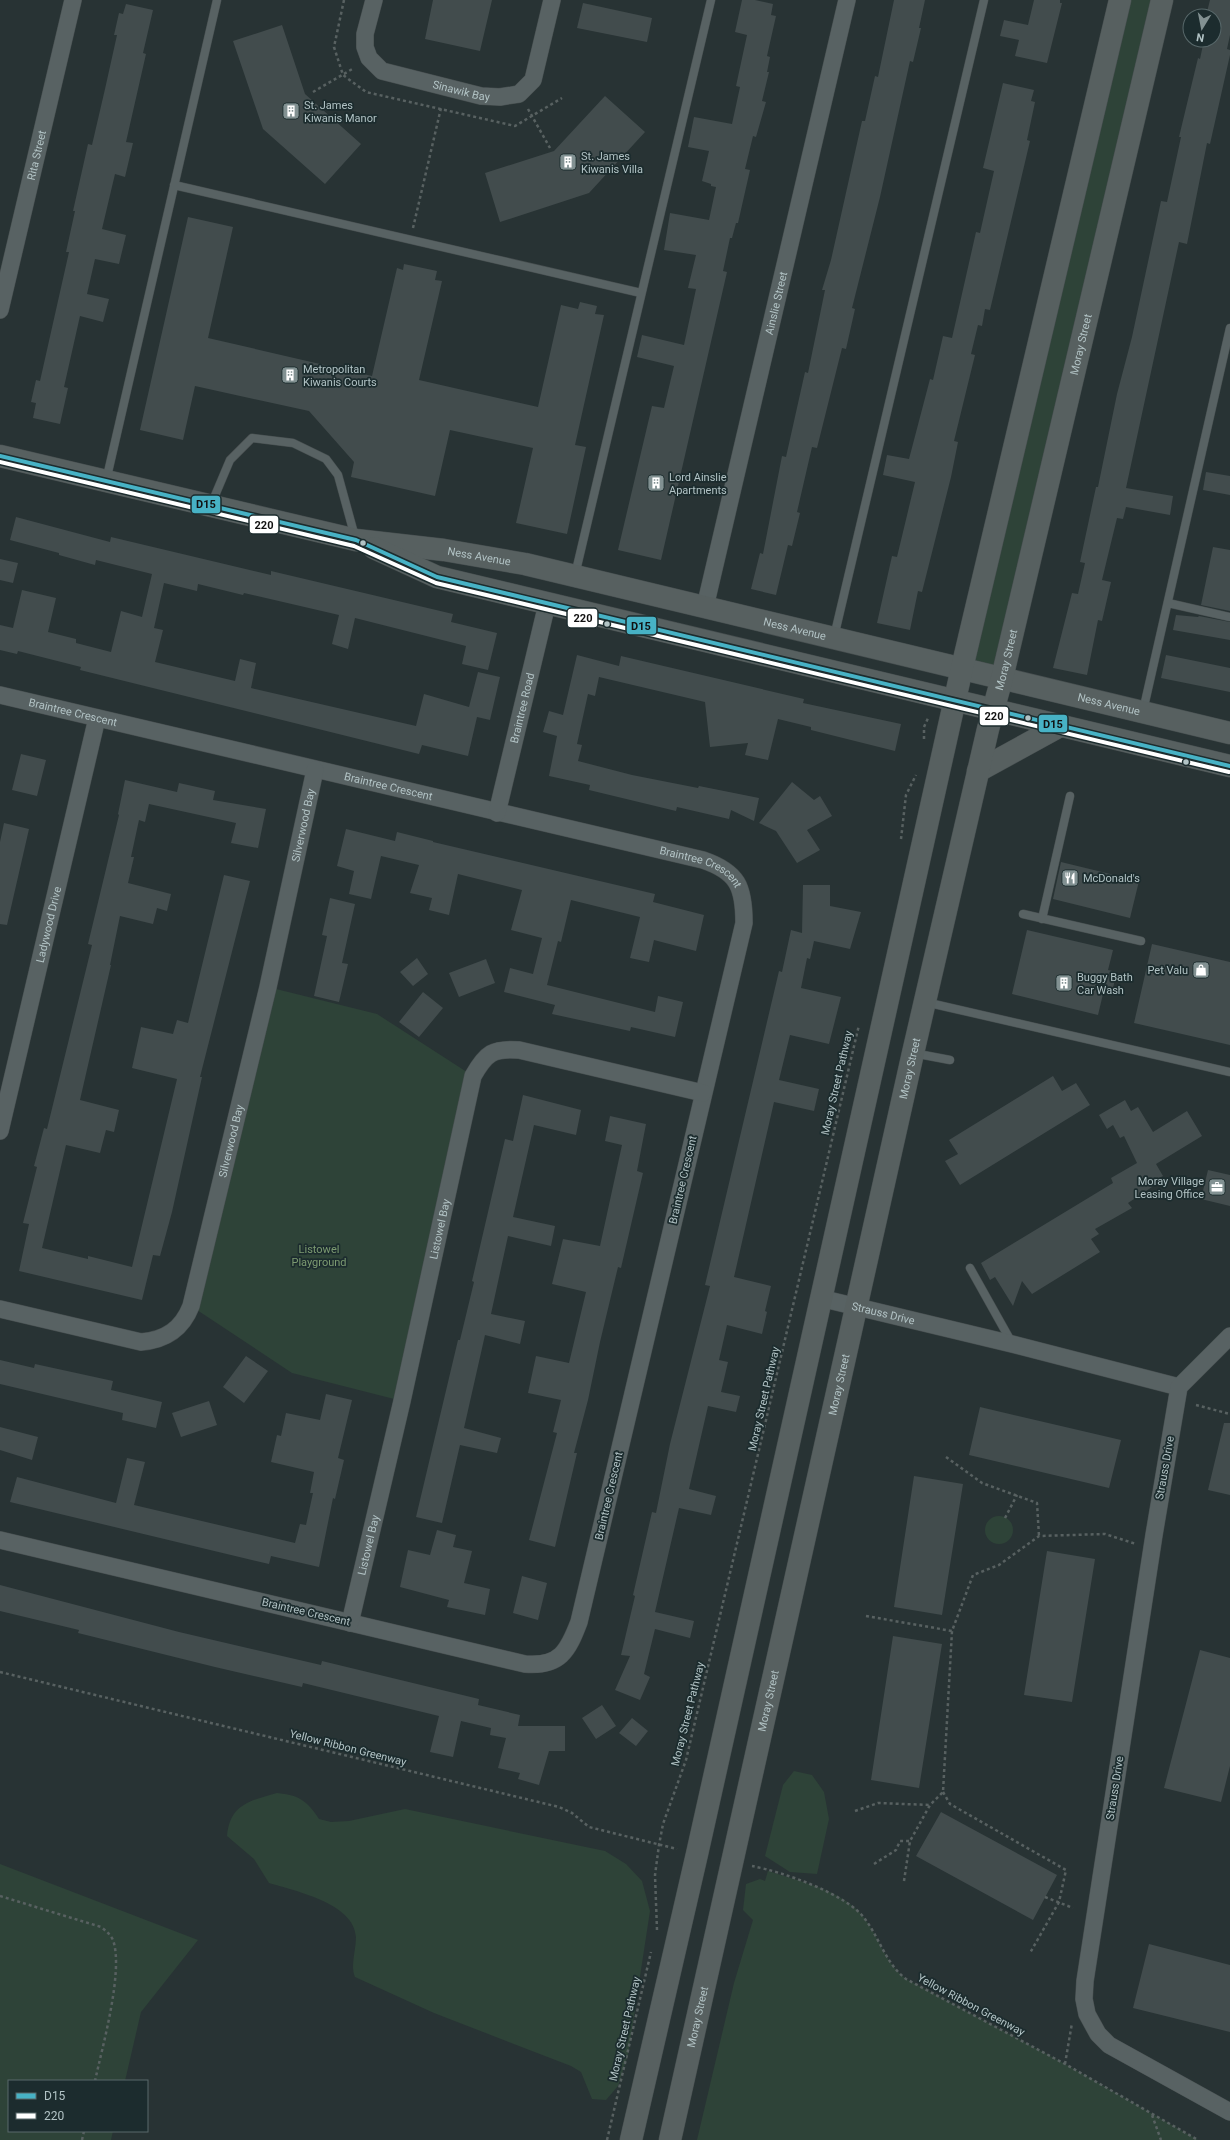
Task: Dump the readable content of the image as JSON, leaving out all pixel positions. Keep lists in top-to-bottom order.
{
  "streets": {
    "main road": ["Moray Street", "Ness Avenue"],
    "street": [
      "Sinawik Bay",
      "Rita Street",
      "Ainslie Street",
      "Braintree Road",
      "Braintree Crescent",
      "Silverwood Bay",
      "Ladywood Drive",
      "Listowel Bay",
      "Strauss Drive"
    ],
    "path": ["Moray Street Pathway", "Yellow Ribbon Greenway"]
  },
  "crossings": [
    ["Ainslie Street", "Ness Avenue"],
    ["Moray Street", "Ness Avenue"],
    ["Moray Street", "Strauss Drive"],
    ["Ness Avenue", "Braintree Road"],
    ["Braintree Road", "Braintree Crescent"],
    ["Braintree Crescent", "Silverwood Bay"],
    ["Braintree Crescent", "Ladywood Drive"],
    ["Braintree Crescent", "Listowel Bay"],
    ["Moray Street Pathway", "Yellow Ribbon Greenway"]
  ],
  "parks": ["Listowel Playground"],
  "places": {
    "building": [
      "St. James Kiwanis Manor",
      "St. James Kiwanis Villa",
      "Metropolitan Kiwanis Courts",
      "Lord Ainslie Apartments",
      "Buggy Bath Car Wash"
    ],
    "restaurant": ["McDonald's"],
    "shop": ["Pet Valu"],
    "office": ["Moray Village Leasing Office"]
  },
  "lines": ["transit line D15", "transit line 220"],
  "legend": ["D15", "220"],
  "north": "bottom"
}
